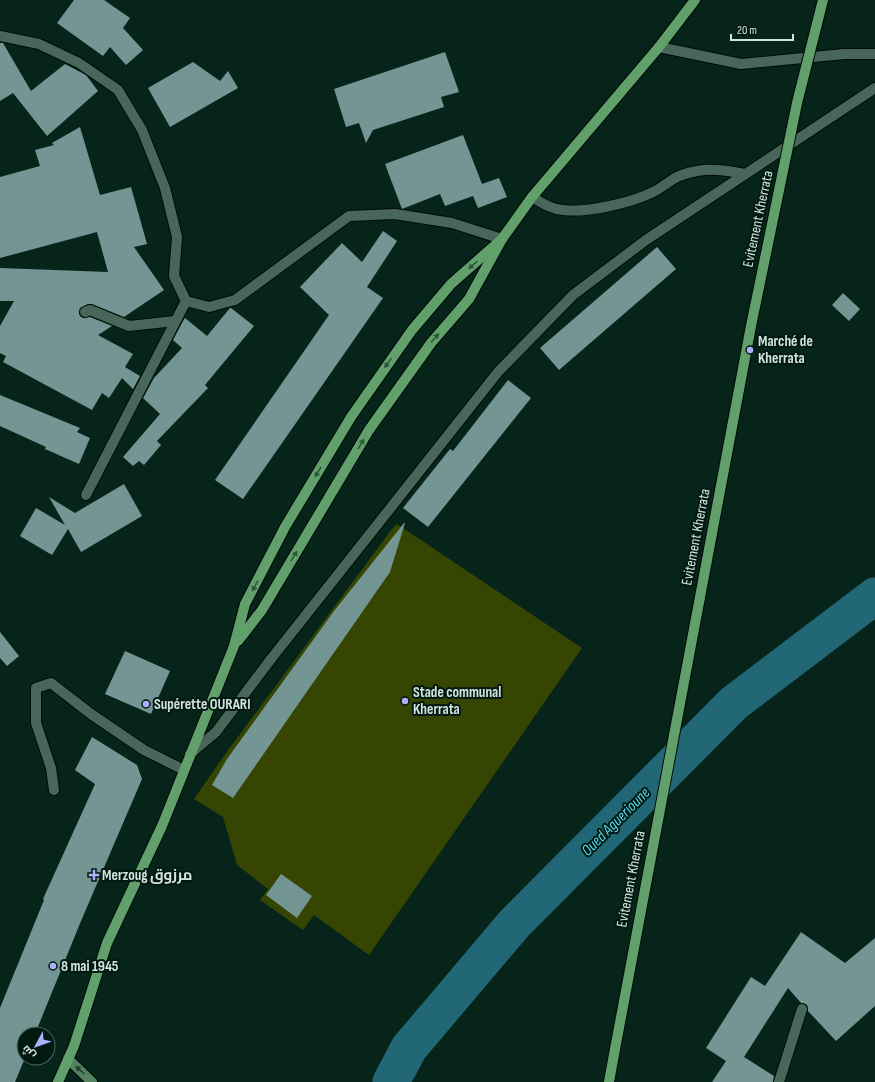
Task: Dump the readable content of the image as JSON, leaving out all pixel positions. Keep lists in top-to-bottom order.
{
  "streets": {
    "main road": ["Evitement Kherrata"]
  },
  "water": ["Oued Aguerioune"],
  "places": {
    "other": [
      "Marché de Kherrata",
      "Stade communal Kherrata",
      "Supérette OURARI",
      "8 mai 1945"
    ],
    "health": ["Merzoug مرزوق"]
  },
  "scale_bar": "20 m",
  "north": "bottom left"
}
